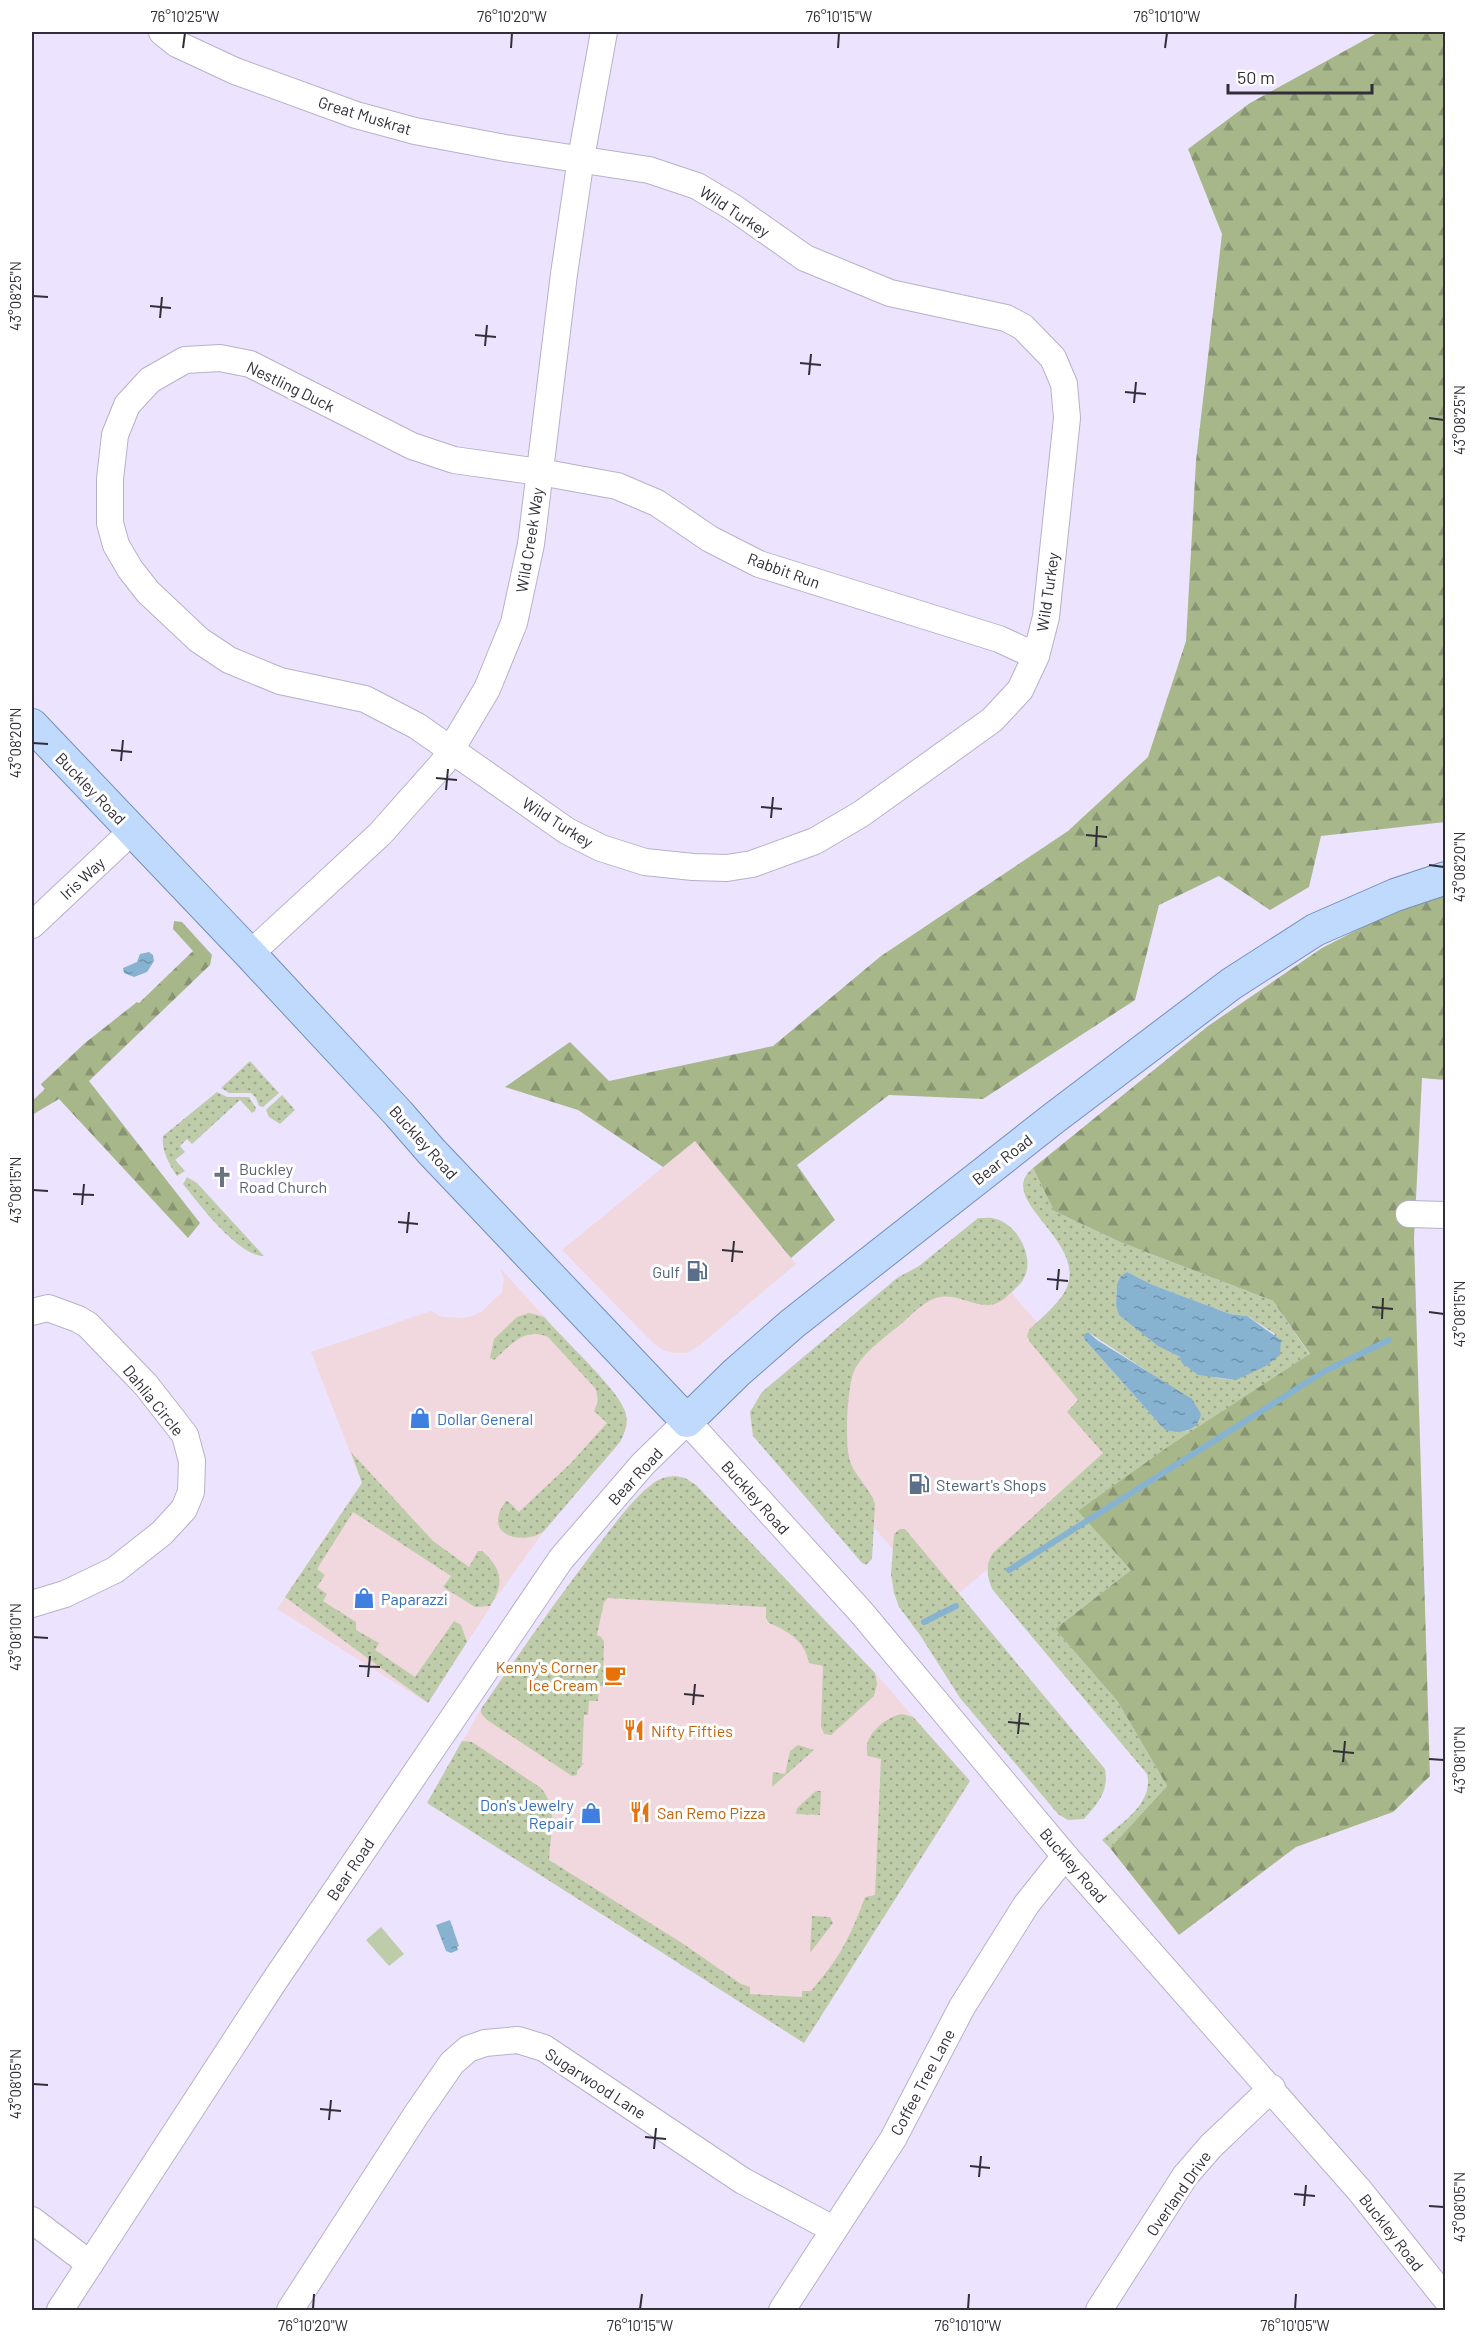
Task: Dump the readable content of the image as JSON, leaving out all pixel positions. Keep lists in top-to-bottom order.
{
  "streets": {
    "main road": ["Buckley Road", "Bear Road"],
    "street": [
      "Great Muskrat",
      "Wild Turkey",
      "Nestling Duck",
      "Wild Creek Way",
      "Rabbit Run",
      "Iris Way",
      "Dahlia Circle",
      "Coffee Tree Lane",
      "Sugarwood Lane",
      "Overland Drive"
    ]
  },
  "crossings": [
    ["Great Muskrat", "Wild Turkey"],
    ["Great Muskrat", "Wild Creek Way"],
    ["Wild Turkey", "Nestling Duck"],
    ["Wild Turkey", "Wild Creek Way"],
    ["Wild Turkey", "Rabbit Run"],
    ["Nestling Duck", "Wild Creek Way"],
    ["Nestling Duck", "Rabbit Run"],
    ["Wild Creek Way", "Rabbit Run"],
    ["Wild Creek Way", "Buckley Road"],
    ["Buckley Road", "Iris Way"],
    ["Buckley Road", "Bear Road"],
    ["Buckley Road", "Coffee Tree Lane"],
    ["Buckley Road", "Overland Drive"],
    ["Coffee Tree Lane", "Sugarwood Lane"]
  ],
  "places": {
    "church": ["Buckley Road Church"],
    "fuel station": ["Gulf", "Stewart's Shops"],
    "shop": ["Dollar General", "Paparazzi", "Don's Jewelry Repair"],
    "cafe": ["Kenny's Corner Ice Cream"],
    "restaurant": ["Nifty Fifties", "San Remo Pizza"]
  },
  "scale_bar": "50 m",
  "coordinates": [
    "76°10'25\"W",
    "76°10'20\"W",
    "76°10'15\"W",
    "76°10'10\"W",
    "43°08'25\"N",
    "43°08'20\"N",
    "43°08'15\"N",
    "43°08'10\"N",
    "43°08'05\"N",
    "76°10'05\"W"
  ]
}
